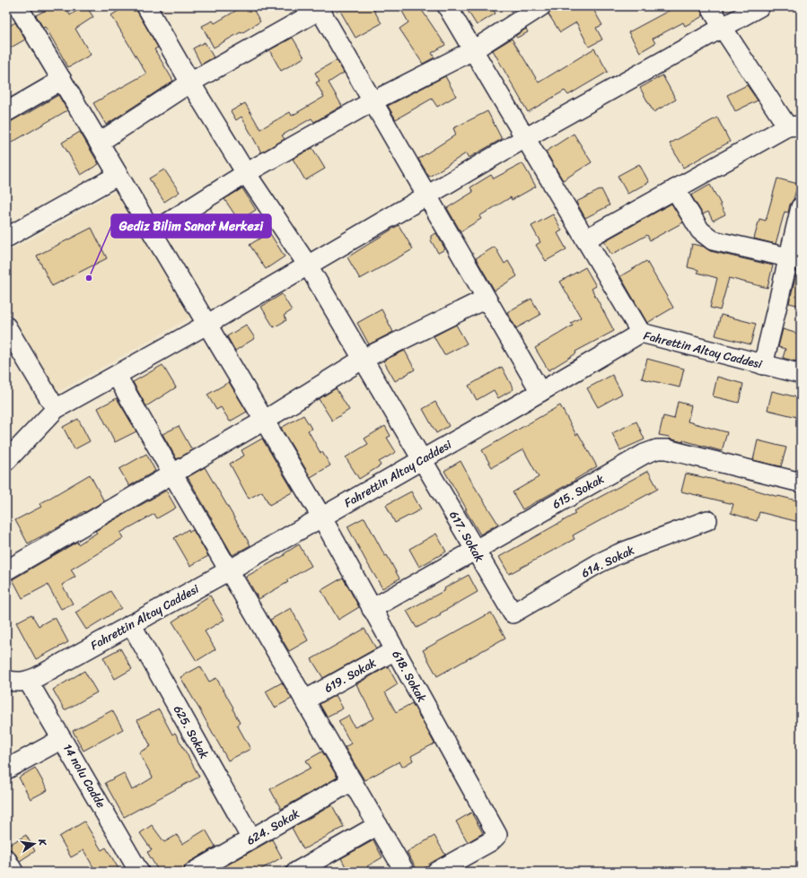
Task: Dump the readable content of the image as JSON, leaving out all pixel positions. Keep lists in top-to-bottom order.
{
  "streets": {
    "street": [
      "Fahrettin Altay Caddesi",
      "615. Sokak",
      "617. Sokak",
      "614. Sokak",
      "619. Sokak",
      "618. Sokak",
      "625. Sokak",
      "14 nolu Cadde",
      "624. Sokak"
    ]
  },
  "crossings": [
    ["Fahrettin Altay Caddesi", "617. Sokak"],
    ["Fahrettin Altay Caddesi", "618. Sokak"],
    ["Fahrettin Altay Caddesi", "625. Sokak"],
    ["Fahrettin Altay Caddesi", "14 nolu Cadde"],
    ["615. Sokak", "617. Sokak"],
    ["615. Sokak", "618. Sokak"],
    ["617. Sokak", "614. Sokak"],
    ["619. Sokak", "618. Sokak"],
    ["625. Sokak", "624. Sokak"]
  ],
  "places": ["Gediz Bilim Sanat Merkezi"],
  "north": "right"
}
